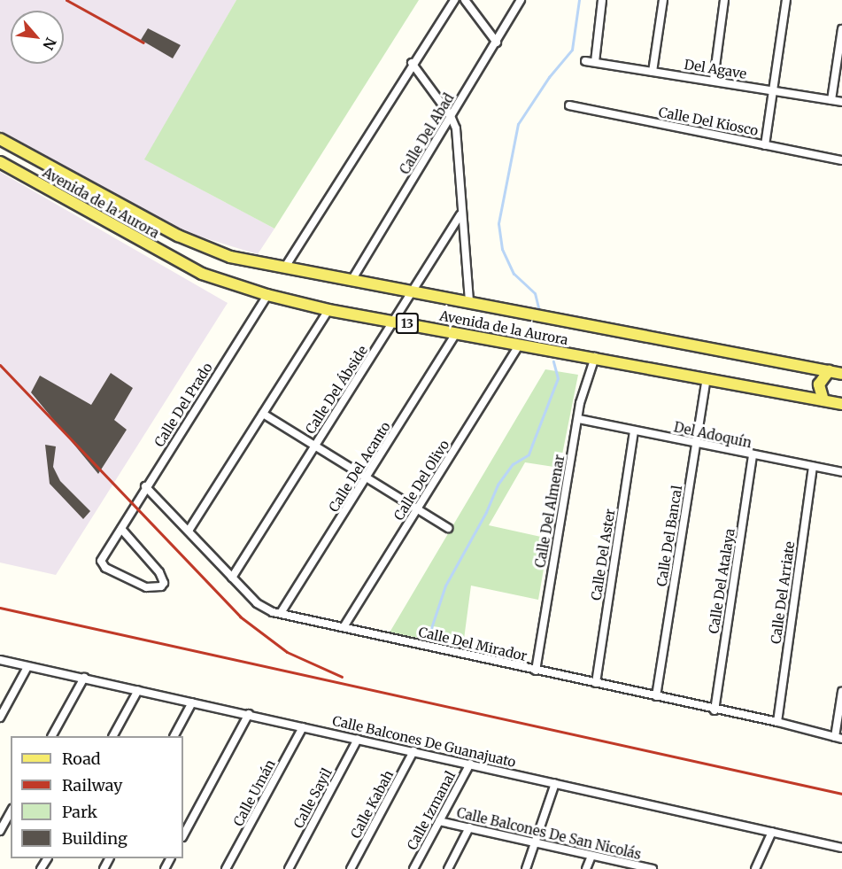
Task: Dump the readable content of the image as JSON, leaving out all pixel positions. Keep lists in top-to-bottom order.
{
  "streets": {
    "main road": ["Avenida de la Aurora", "13"],
    "street": [
      "Del Agave",
      "Calle Del Kiosco",
      "Calle Del Abad",
      "Calle Del Ábside",
      "Calle Del Prado",
      "Del Adoquín",
      "Calle Del Acanto",
      "Calle Del Olivo",
      "Calle Del Almenar",
      "Calle Del Bancal",
      "Calle Del Aster",
      "Calle Del Atalaya",
      "Calle Del Arriate",
      "Calle Del Mirador",
      "Calle Balcones De Guanajuato",
      "Calle Umán",
      "Calle Sayil",
      "Calle Kabah",
      "Calle Izmanal",
      "Calle Balcones De San Nicolás"
    ]
  },
  "crossings": [
    ["Calle Del Abad", "Avenida de la Aurora"],
    ["Avenida de la Aurora", "Calle Del Ábside"],
    ["Avenida de la Aurora", "Calle Del Prado"],
    ["Avenida de la Aurora", "Calle Del Acanto"],
    ["Avenida de la Aurora", "Calle Del Olivo"],
    ["Avenida de la Aurora", "Calle Del Almenar"],
    ["Avenida de la Aurora", "Calle Del Bancal"],
    ["Calle Del Ábside", "Calle Del Mirador"],
    ["Calle Del Prado", "Calle Del Mirador"],
    ["Del Adoquín", "Calle Del Almenar"],
    ["Del Adoquín", "Calle Del Bancal"],
    ["Del Adoquín", "Calle Del Aster"],
    ["Del Adoquín", "Calle Del Atalaya"],
    ["Del Adoquín", "Calle Del Arriate"],
    ["Calle Del Acanto", "Calle Del Mirador"],
    ["Calle Del Olivo", "Calle Del Mirador"],
    ["Calle Del Almenar", "Calle Del Mirador"],
    ["Calle Del Bancal", "Calle Del Mirador"],
    ["Calle Del Aster", "Calle Del Mirador"],
    ["Calle Del Atalaya", "Calle Del Mirador"],
    ["Calle Del Arriate", "Calle Del Mirador"],
    ["Calle Balcones De Guanajuato", "Calle Umán"],
    ["Calle Balcones De Guanajuato", "Calle Sayil"],
    ["Calle Balcones De Guanajuato", "Calle Kabah"],
    ["Calle Balcones De Guanajuato", "Calle Izmanal"],
    ["Calle Izmanal", "Calle Balcones De San Nicolás"]
  ],
  "legend": [
    "Road",
    "Railway",
    "Park",
    "Building"
  ],
  "north": "bottom right"
}
